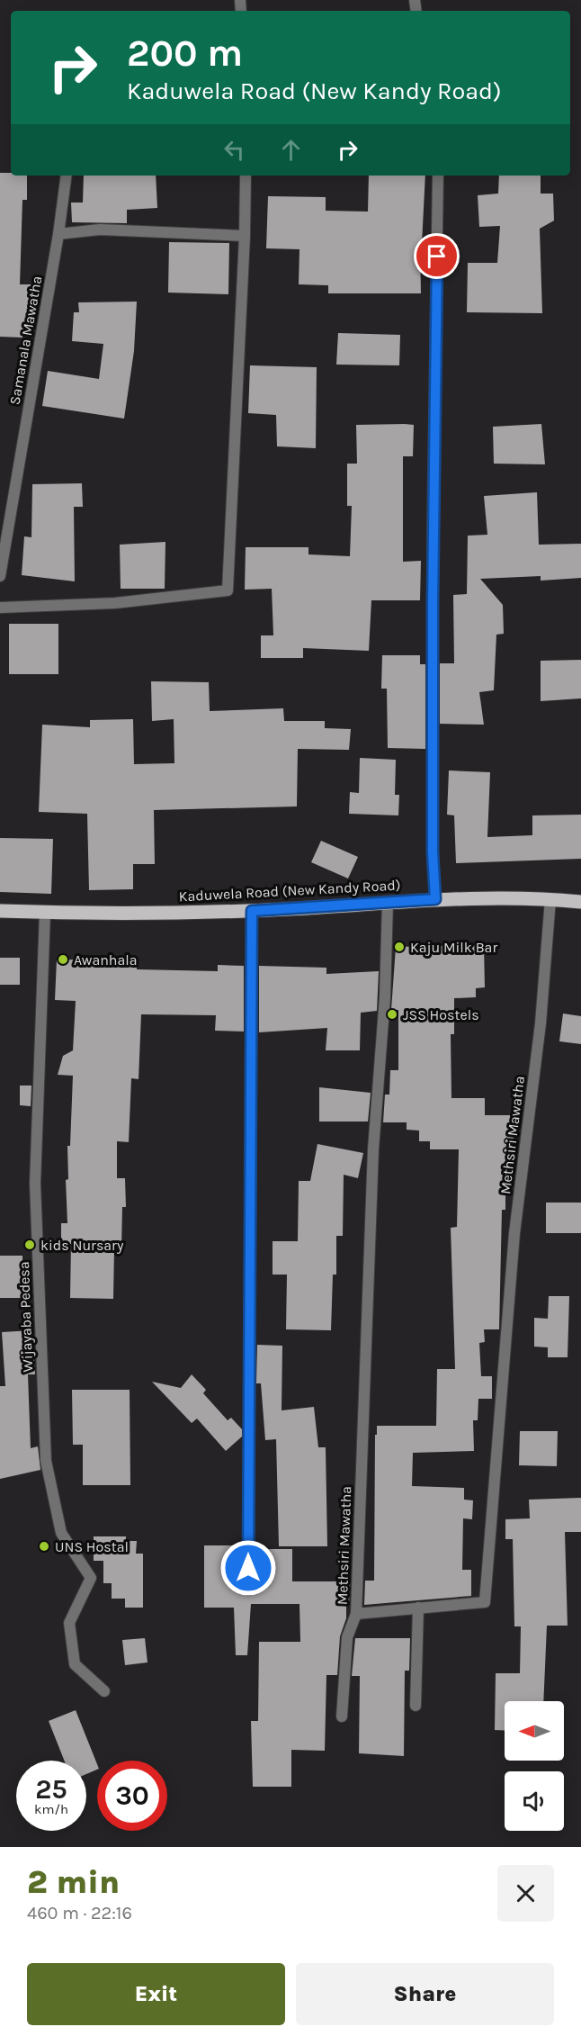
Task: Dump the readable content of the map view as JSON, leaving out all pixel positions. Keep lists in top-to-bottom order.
{
  "streets": {
    "main road": ["Kaduwela Road (New Kandy Road)"],
    "street": ["Samanala Mawatha", "Methsiri Mawatha", "Wijayaba Pedesa"]
  },
  "crossings": [
    ["Kaduwela Road (New Kandy Road)", "Methsiri Mawatha"],
    ["Kaduwela Road (New Kandy Road)", "Wijayaba Pedesa"]
  ],
  "places": [
    "Kaju Milk Bar",
    "Awanhala",
    "JSS Hostels",
    "kids Nursary",
    "UNS Hostal"
  ],
  "north": "left",
  "page": {
    "turn": ["200 m", "Kaduwela Road (New Kandy Road)"],
    "speed": "25 km/h",
    "limit": "30",
    "heading": ["2 min", "460 m · 22:16"],
    "buttons": ["Exit", "Share"]
  }
}
